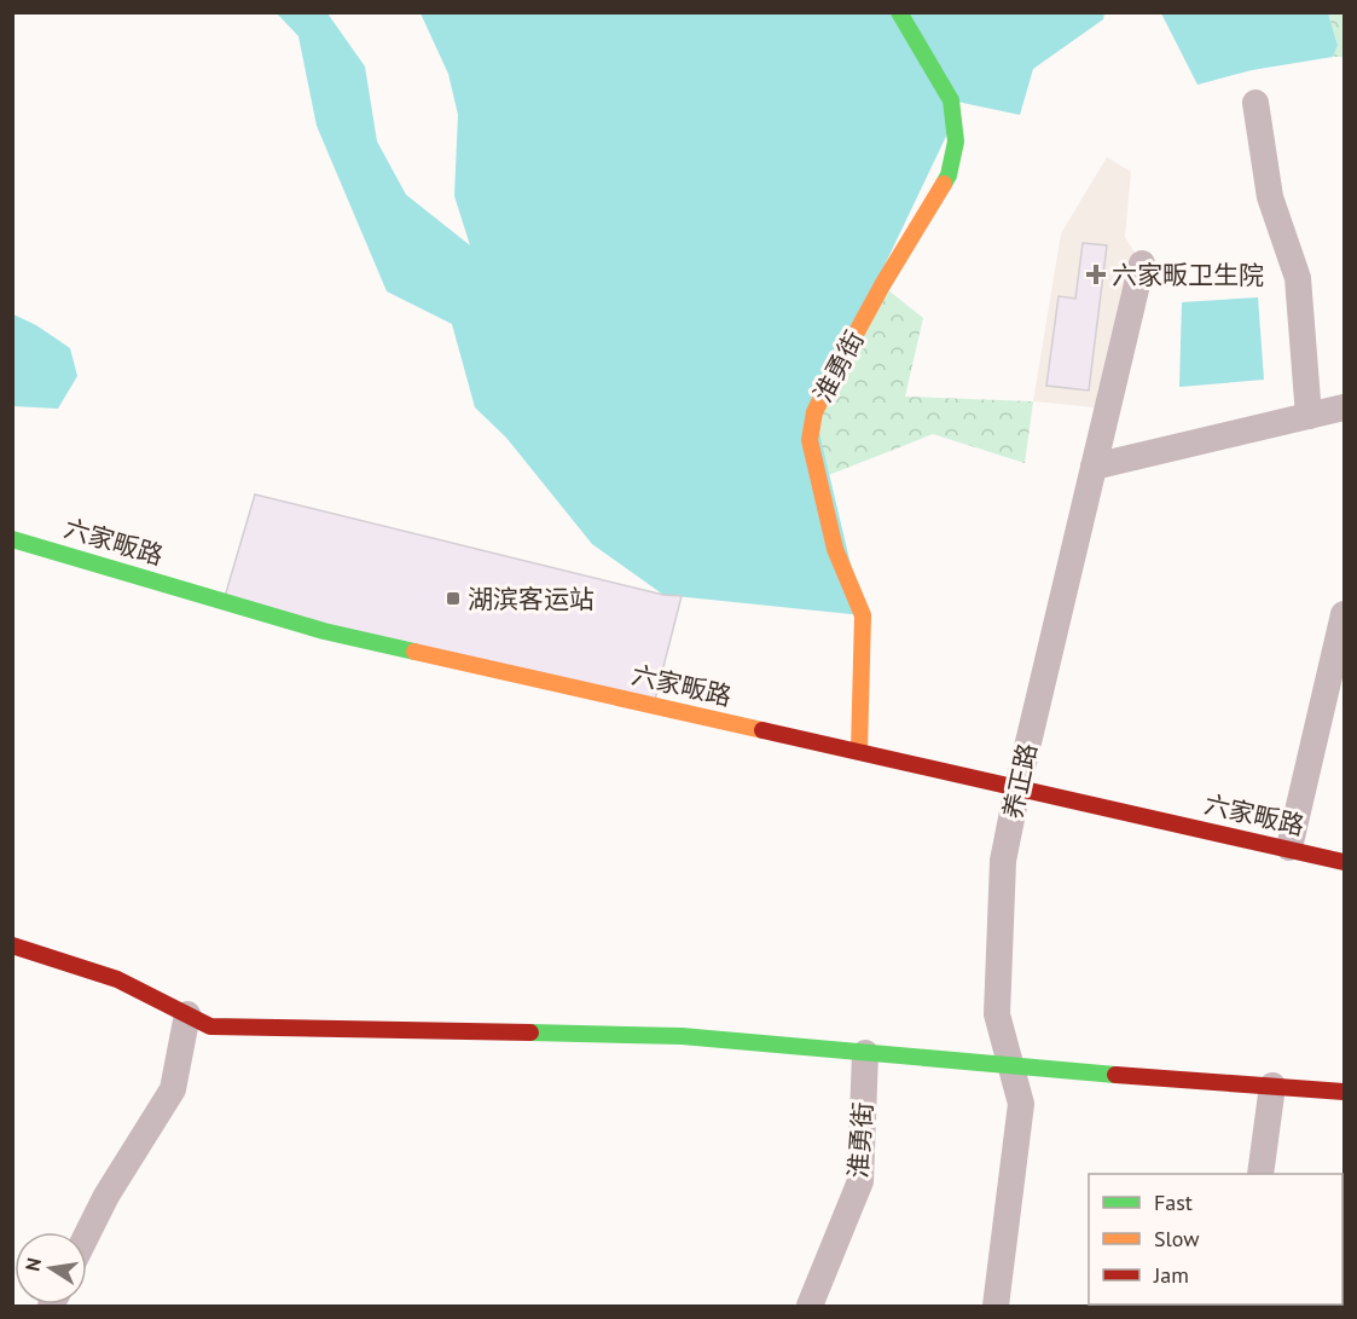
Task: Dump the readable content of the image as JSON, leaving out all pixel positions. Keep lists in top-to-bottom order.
{
  "streets": {
    "street": ["淮勇街", "六家畈路", "养正路"]
  },
  "crossings": [
    ["淮勇街", "六家畈路"],
    ["六家畈路", "养正路"]
  ],
  "places": {
    "health": ["六家畈卫生院"],
    "transit": ["湖滨客运站"]
  },
  "legend": ["Fast", "Slow", "Jam"],
  "north": "left"
}
